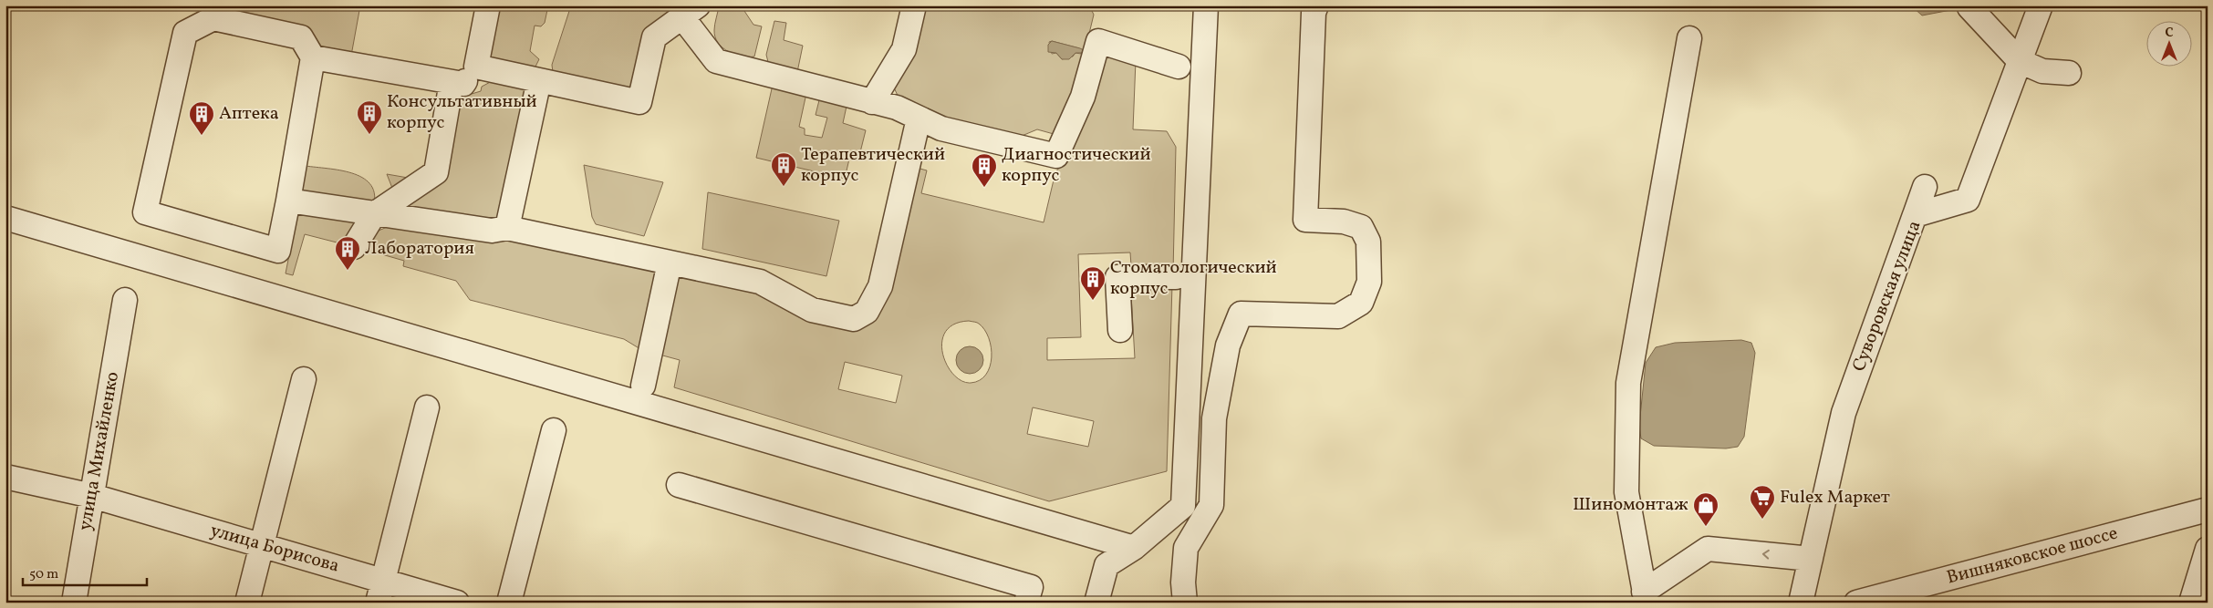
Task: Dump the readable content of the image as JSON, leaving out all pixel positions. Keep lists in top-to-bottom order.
{
  "streets": {
    "street": [
      "Суворовская улица",
      "улица Михайленко",
      "улица Борисова",
      "Вишняковское шоссе"
    ]
  },
  "crossings": [
    ["улица Михайленко", "улица Борисова"]
  ],
  "places": {
    "building": [
      "Консультативный корпус",
      "Аптека",
      "Терапевтический корпус",
      "Диагностический корпус",
      "Лаборатория",
      "Стоматологический корпус"
    ],
    "supermarket": ["Fulex Маркет"],
    "shop": ["Шиномонтаж"]
  },
  "scale_bar": "50 m",
  "north": "top"
}
